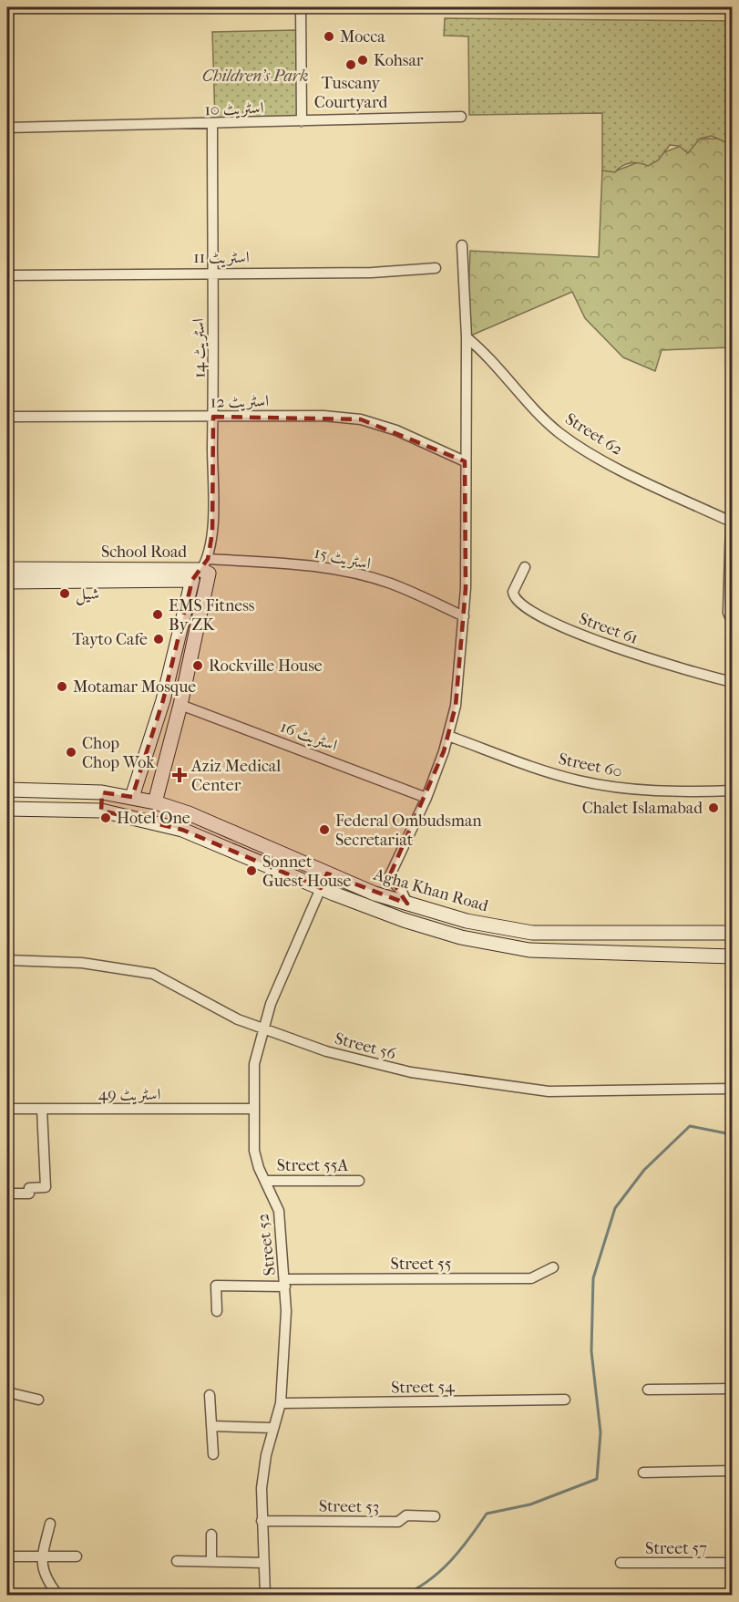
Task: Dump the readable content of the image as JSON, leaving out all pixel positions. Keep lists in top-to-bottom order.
{
  "streets": {
    "street": [
      "اسٹریٹ 10",
      "اسٹریٹ 11",
      "اسٹریٹ 14",
      "اسٹریٹ 12",
      "Street 62",
      "School Road",
      "اسٹریٹ 15",
      "Street 61",
      "اسٹریٹ 16",
      "Street 60",
      "Agha Khan Road",
      "Street 56",
      "اسٹریٹ 49",
      "Street 55A",
      "Street 52",
      "Street 55",
      "Street 54",
      "Street 53",
      "Street 57"
    ]
  },
  "crossings": [
    ["اسٹریٹ 10", "اسٹریٹ 14"],
    ["اسٹریٹ 11", "اسٹریٹ 14"],
    ["اسٹریٹ 14", "اسٹریٹ 12"],
    ["اسٹریٹ 14", "School Road"],
    ["اسٹریٹ 14", "اسٹریٹ 15"],
    ["School Road", "اسٹریٹ 15"],
    ["School Road", "Agha Khan Road"],
    ["Agha Khan Road", "Street 52"],
    ["Street 56", "Street 52"],
    ["اسٹریٹ 49", "Street 52"],
    ["Street 55A", "Street 52"],
    ["Street 52", "Street 55"],
    ["Street 52", "Street 54"],
    ["Street 52", "Street 53"]
  ],
  "parks": ["Children's Park"],
  "places": {
    "other": [
      "Mocca",
      "Kohsar",
      "Tuscany Courtyard",
      "شیل",
      "EMS Fitness By ZK",
      "Tayto Cafe",
      "Rockville House",
      "Motamar Mosque",
      "Chop Chop Wok",
      "Chalet Islamabad",
      "Hotel One",
      "Federal Ombudsman Secretariat",
      "Sonnet Guest House"
    ],
    "health": ["Aziz Medical Center"]
  }
}
